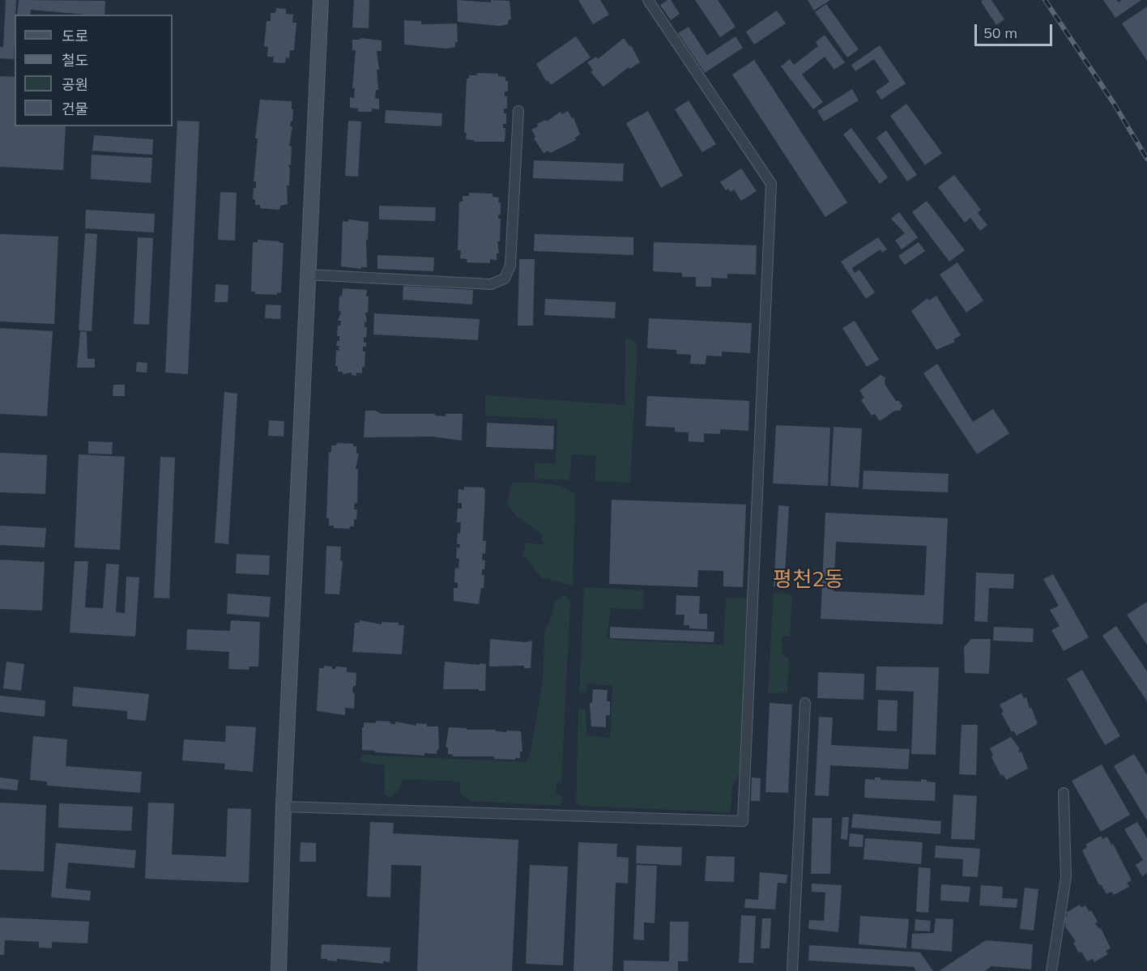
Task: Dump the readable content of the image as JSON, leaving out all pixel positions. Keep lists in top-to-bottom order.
{
  "districts": ["평천2동"],
  "legend": [
    "도로",
    "철도",
    "공원",
    "건물"
  ],
  "scale_bar": "50 m"
}
